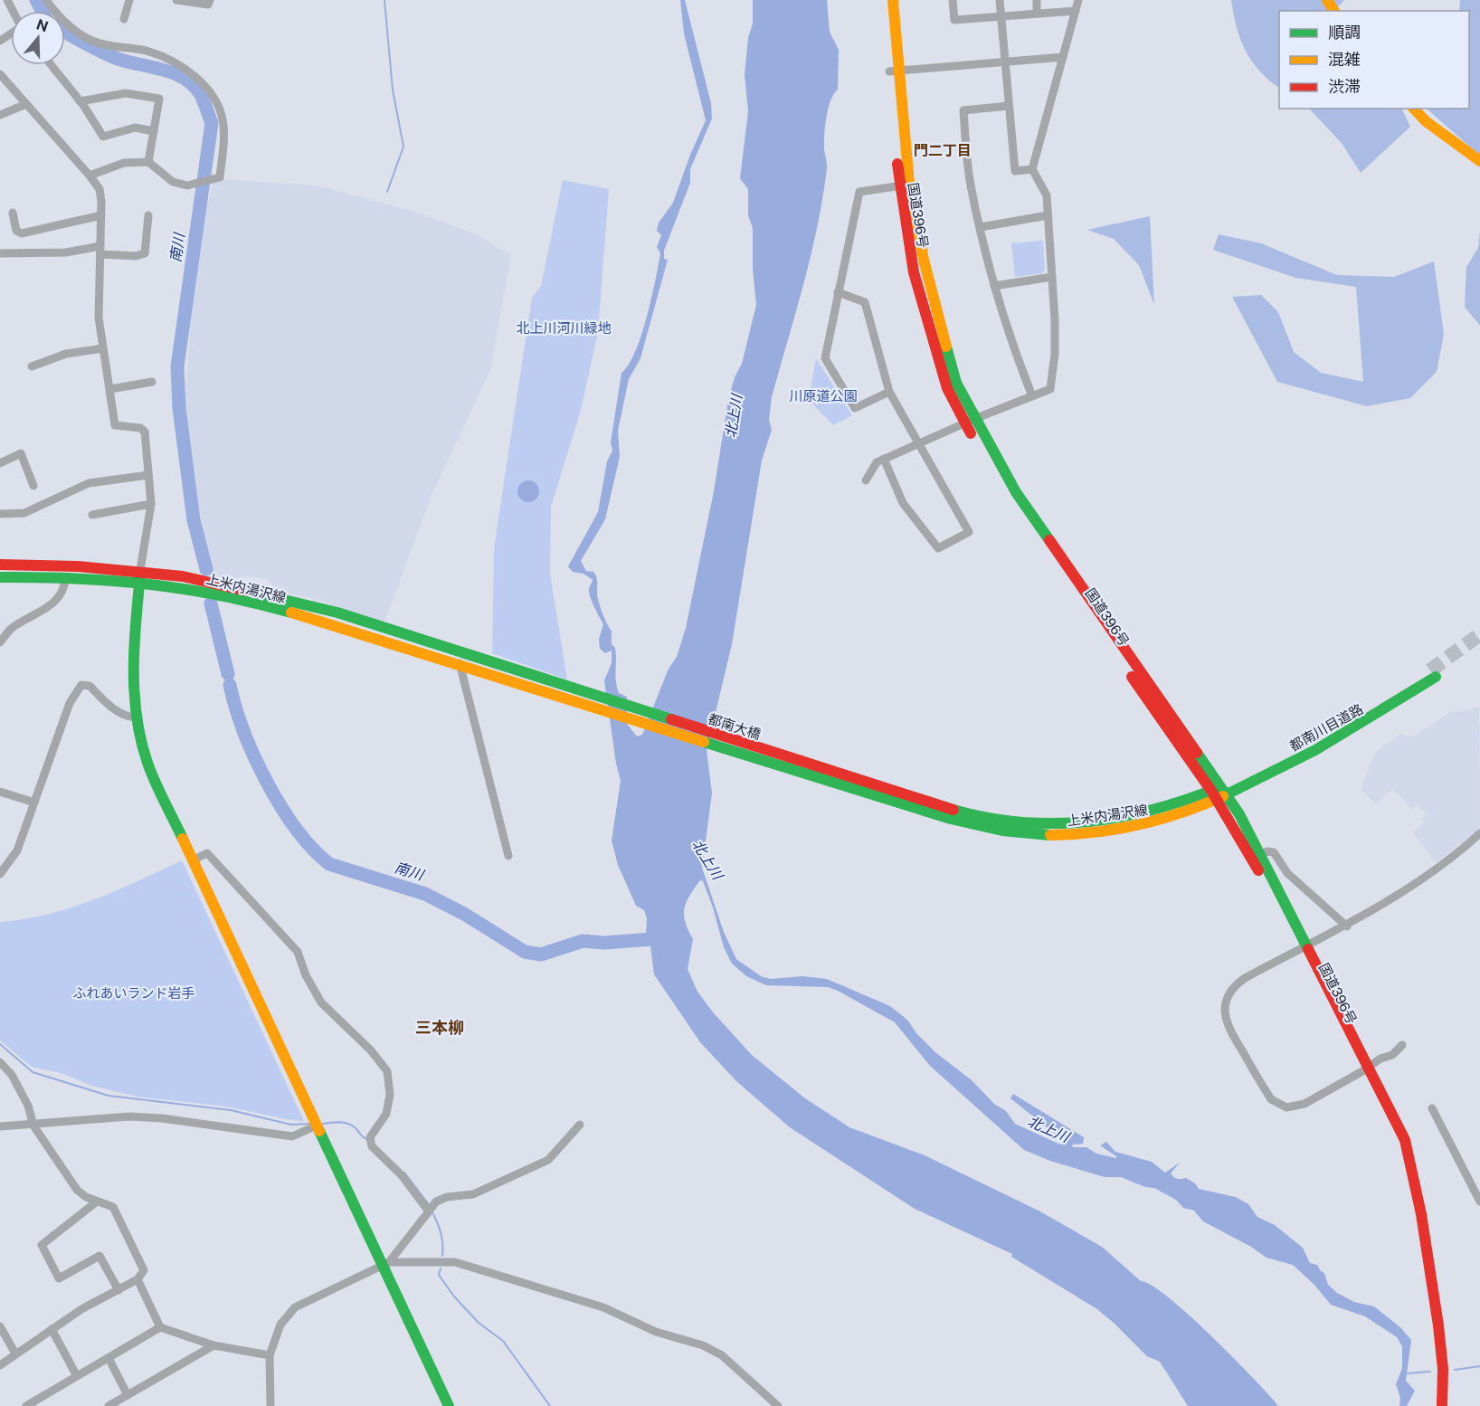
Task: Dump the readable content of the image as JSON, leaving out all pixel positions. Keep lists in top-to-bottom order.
{
  "streets": {
    "main road": [
      "国道396号",
      "上米内湯沢線",
      "都南大橋",
      "都南川目道路"
    ]
  },
  "crossings": [
    ["国道396号", "上米内湯沢線"],
    ["国道396号", "都南川目道路"],
    ["上米内湯沢線", "都南大橋"],
    ["上米内湯沢線", "都南川目道路"]
  ],
  "districts": ["門二丁目", "三本柳"],
  "water": ["南川", "北上川"],
  "parks": ["北上川河川緑地", "川原道公園", "ふれあいランド岩手"],
  "legend": ["順調", "混雑", "渋滞"],
  "north": "top"
}
